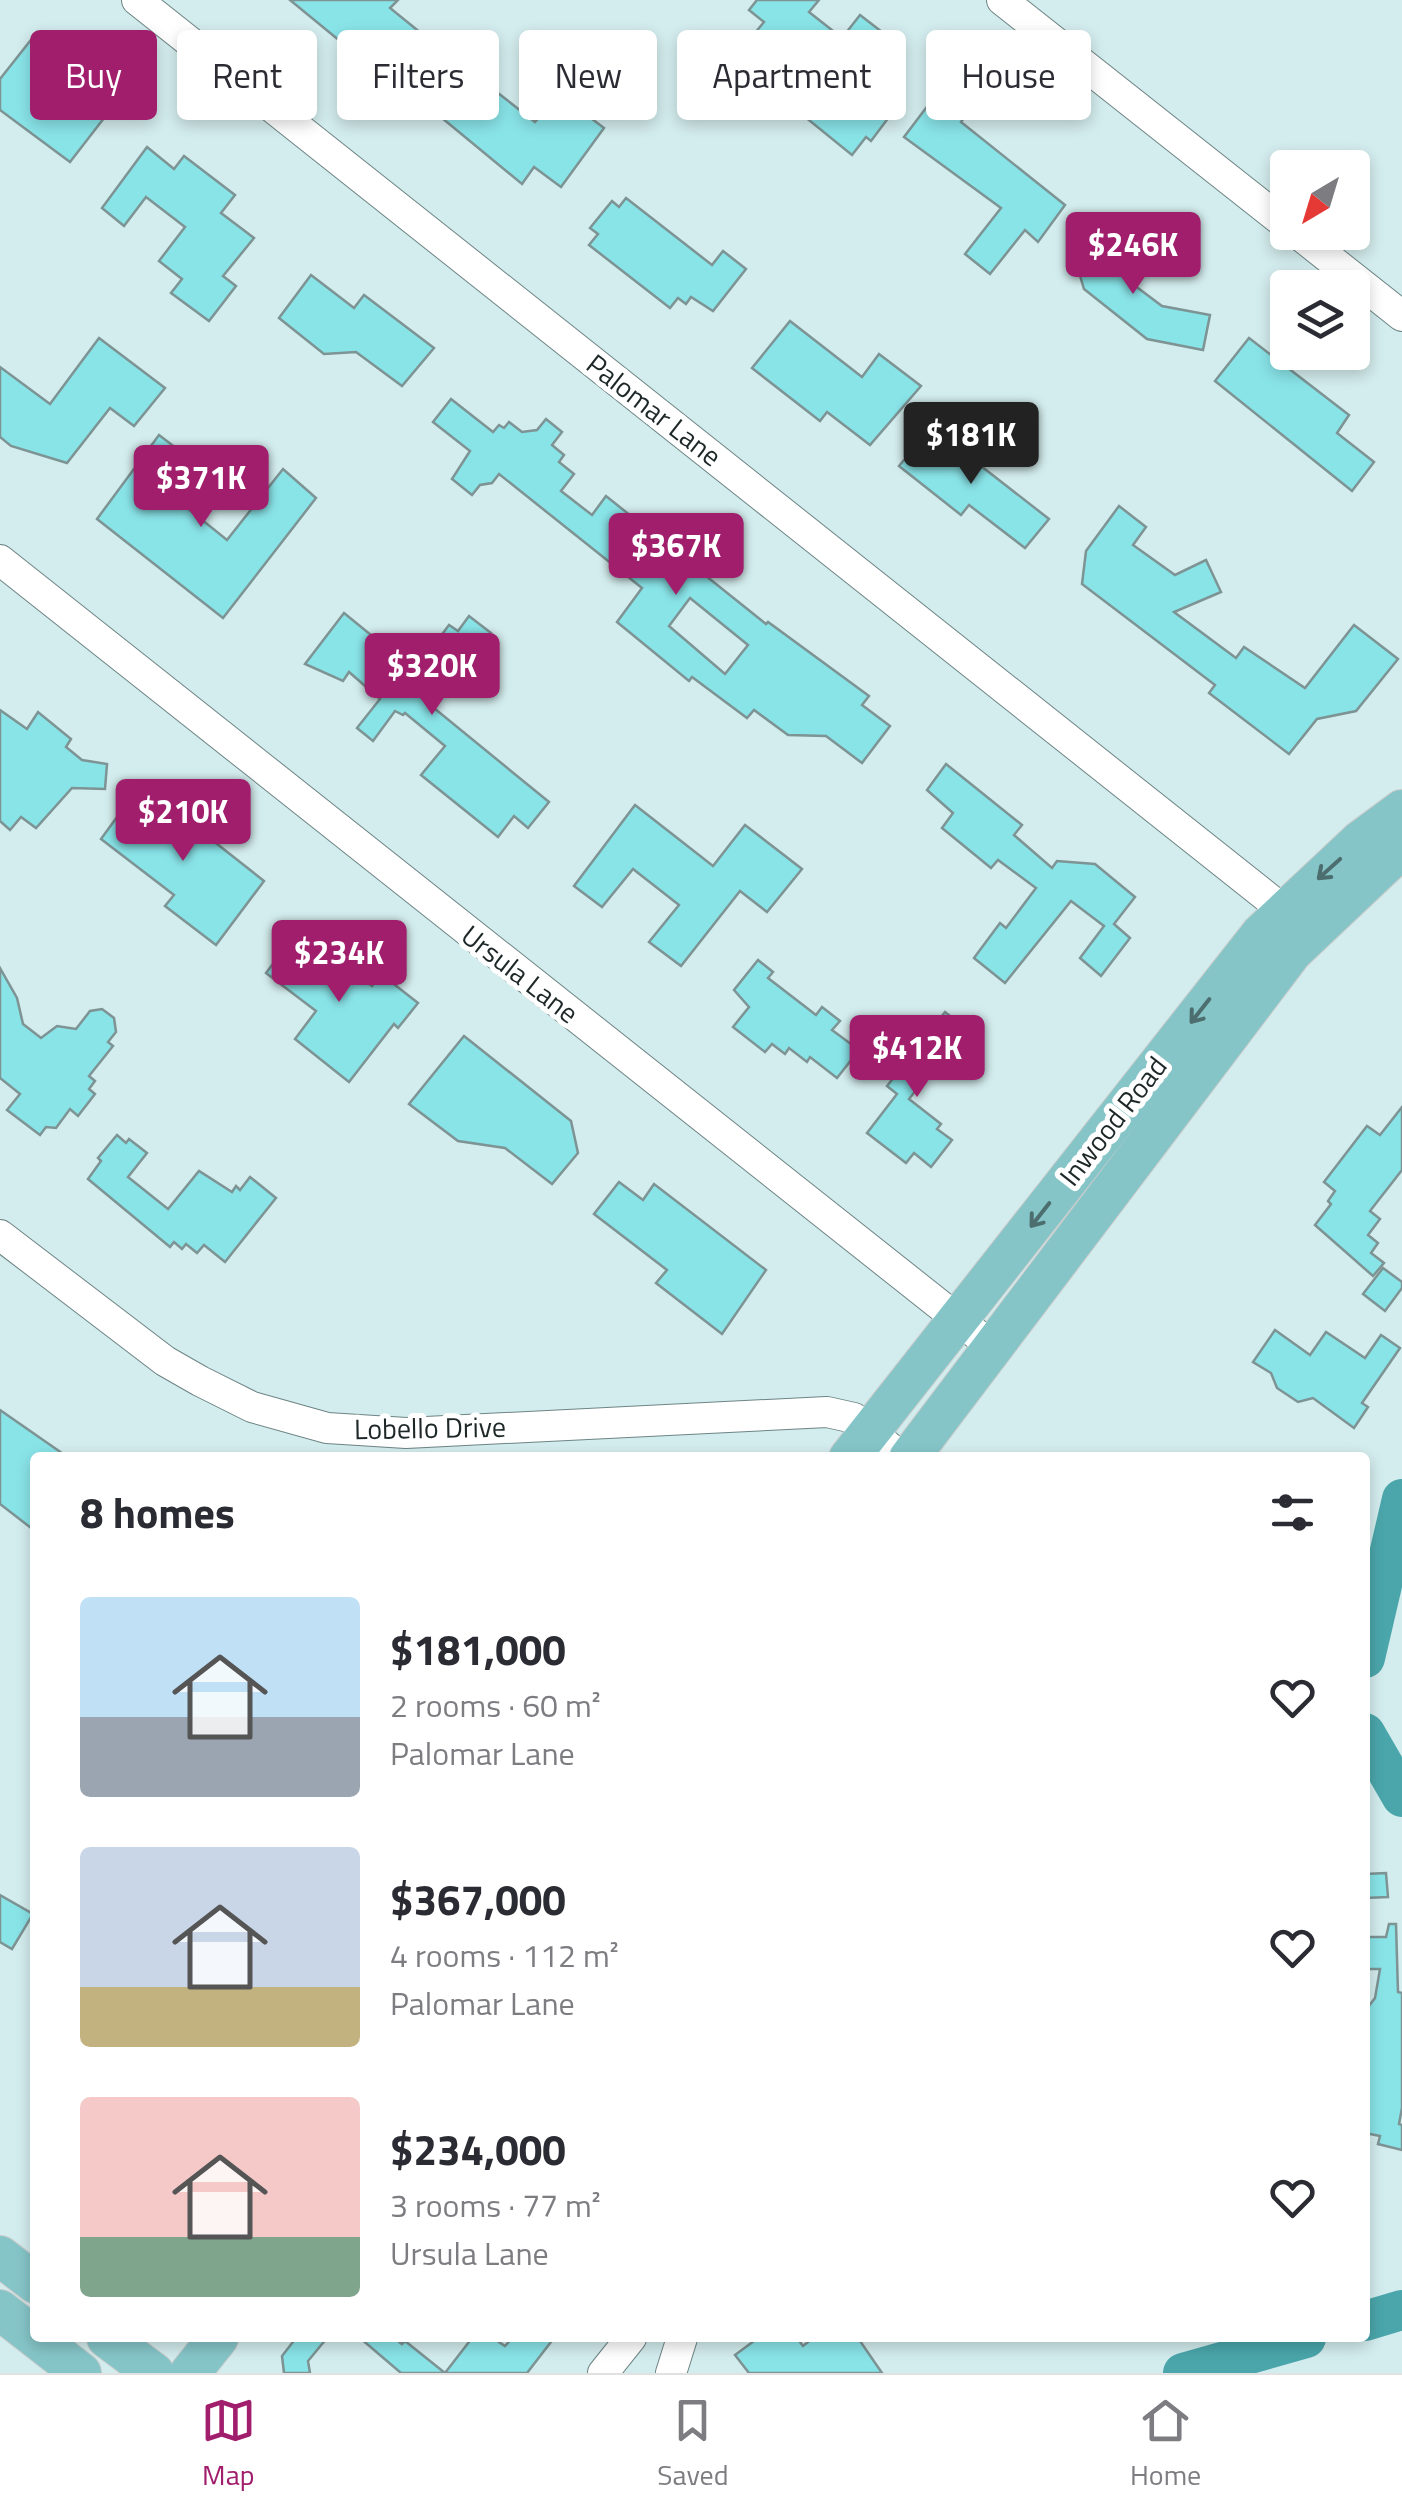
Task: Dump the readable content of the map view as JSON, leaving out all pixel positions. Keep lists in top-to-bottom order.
{
  "streets": {
    "main road": ["Inwood Road"],
    "street": ["Palomar Lane", "Ursula Lane", "Lobello Drive"]
  },
  "crossings": [
    ["Palomar Lane", "Inwood Road"],
    ["Ursula Lane", "Inwood Road"],
    ["Inwood Road", "Lobello Drive"]
  ],
  "north": "bottom left",
  "page": {
    "chip": [
      "Buy",
      "Rent",
      "Filters",
      "New",
      "Apartment",
      "House"
    ],
    "price": [
      "$246K",
      "$181K",
      "$371K",
      "$367K",
      "$320K",
      "$210K",
      "$234K",
      "$412K"
    ],
    "heading": "8 homes",
    "list": [
      {
        "name": "$181,000",
        "note": "2 rooms · 60 m² · Palomar Lane"
      },
      {
        "name": "$367,000",
        "note": "4 rooms · 112 m² · Palomar Lane"
      },
      {
        "name": "$234,000",
        "note": "3 rooms · 77 m² · Ursula Lane"
      }
    ],
    "tabs": ["Map", "Saved", "Home"]
  }
}
